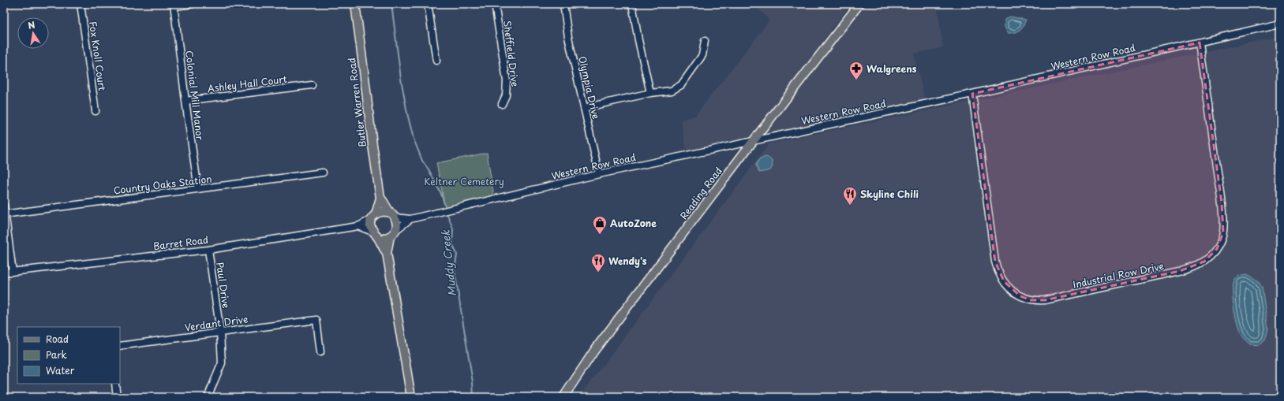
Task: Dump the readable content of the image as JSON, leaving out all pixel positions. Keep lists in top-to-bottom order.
{
  "streets": {
    "main road": ["Butler Warren Road", "Reading Road"],
    "street": [
      "Sheffield Drive",
      "Fox Knoll Court",
      "Western Row Road",
      "Ashley Hall Court",
      "Olympia Drive",
      "Colonial Mill Manor",
      "Country Oaks Station",
      "Barret Road",
      "Industrial Row Drive",
      "Paul Drive",
      "Verdant Drive"
    ]
  },
  "crossings": [
    ["Western Row Road", "Olympia Drive"],
    ["Western Row Road", "Butler Warren Road"],
    ["Western Row Road", "Reading Road"],
    ["Western Row Road", "Barret Road"],
    ["Western Row Road", "Industrial Row Drive"],
    ["Ashley Hall Court", "Colonial Mill Manor"],
    ["Colonial Mill Manor", "Country Oaks Station"],
    ["Butler Warren Road", "Barret Road"],
    ["Barret Road", "Paul Drive"],
    ["Paul Drive", "Verdant Drive"]
  ],
  "water": ["Muddy Creek"],
  "parks": ["Keltner Cemetery"],
  "places": {
    "pharmacy": ["Walgreens"],
    "restaurant": ["Skyline Chili", "Wendy's"],
    "shop": ["AutoZone"]
  },
  "legend": ["Road", "Park", "Water"],
  "north": "top"
}
